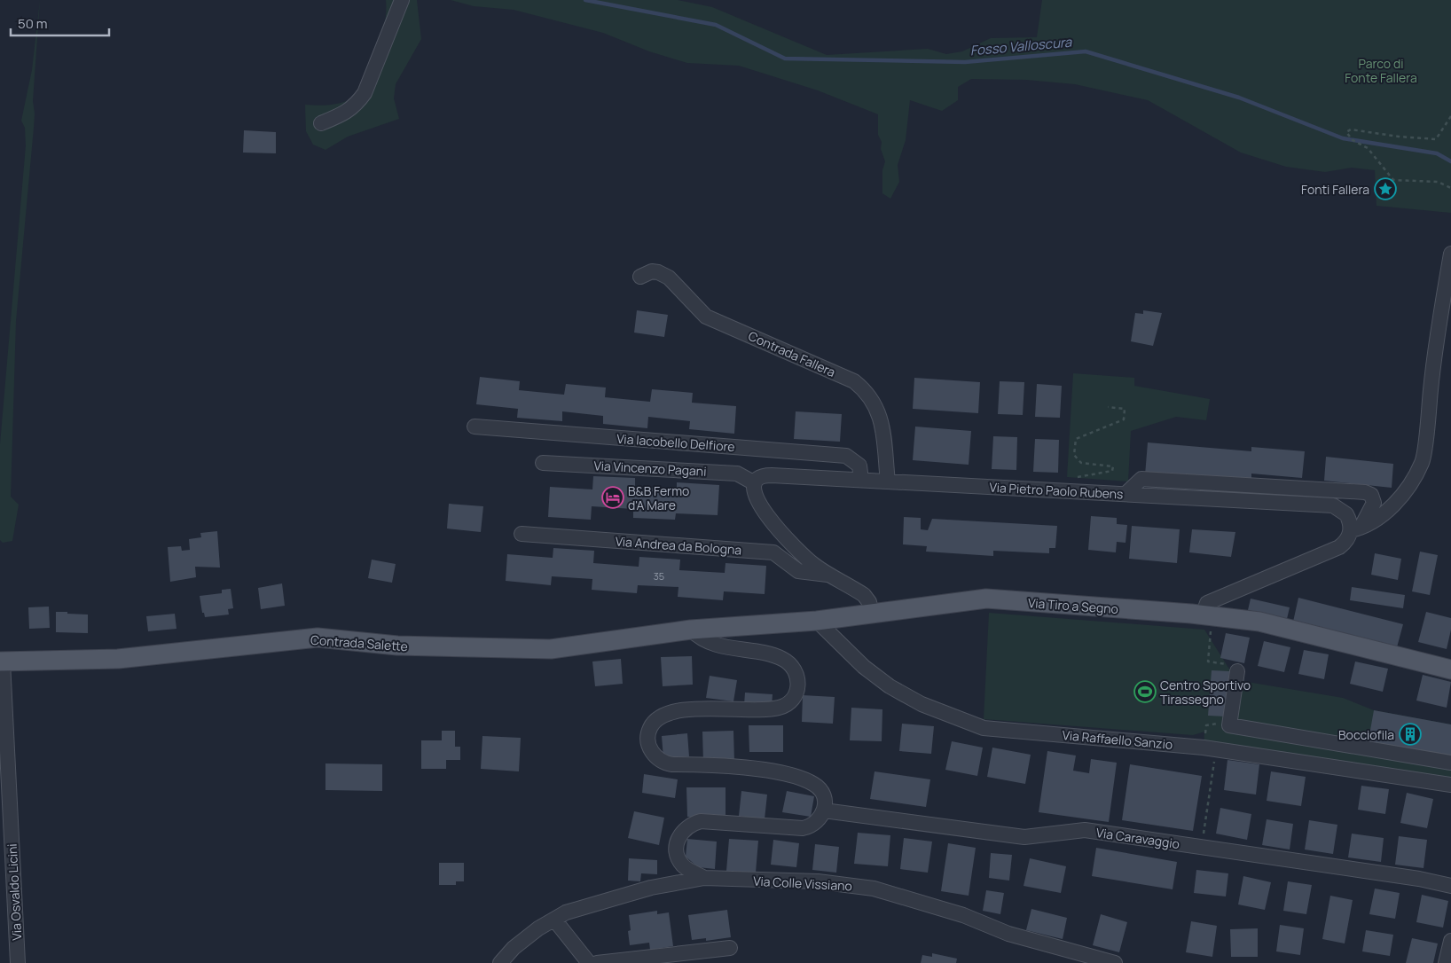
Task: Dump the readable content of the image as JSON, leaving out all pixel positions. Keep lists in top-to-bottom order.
{
  "streets": {
    "main road": ["Via Tiro a Segno", "Contrada Salette"],
    "street": [
      "Contrada Fallera",
      "Via Iacobello Delfiore",
      "Via Vincenzo Pagani",
      "Via Pietro Paolo Rubens",
      "Via Andrea da Bologna",
      "Via Raffaello Sanzio",
      "Via Caravaggio",
      "Via Colle Vissiano",
      "Via Osvaldo Licini"
    ]
  },
  "crossings": [
    ["Contrada Fallera", "Via Pietro Paolo Rubens"],
    ["Via Iacobello Delfiore", "Via Pietro Paolo Rubens"],
    ["Via Vincenzo Pagani", "Via Pietro Paolo Rubens"],
    ["Via Tiro a Segno", "Contrada Salette"],
    ["Via Tiro a Segno", "Via Raffaello Sanzio"],
    ["Contrada Salette", "Via Osvaldo Licini"]
  ],
  "water": ["Fosso Valloscura"],
  "parks": ["Parco di Fonte Fallera"],
  "places": {
    "place": ["Fonti Fallera"],
    "hotel": ["B&B Fermo d'A Mare"],
    "sports": ["Centro Sportivo Tirassegno"],
    "building": ["Bocciofila"]
  },
  "house_numbers": ["35"],
  "scale_bar": "50 m"
}
